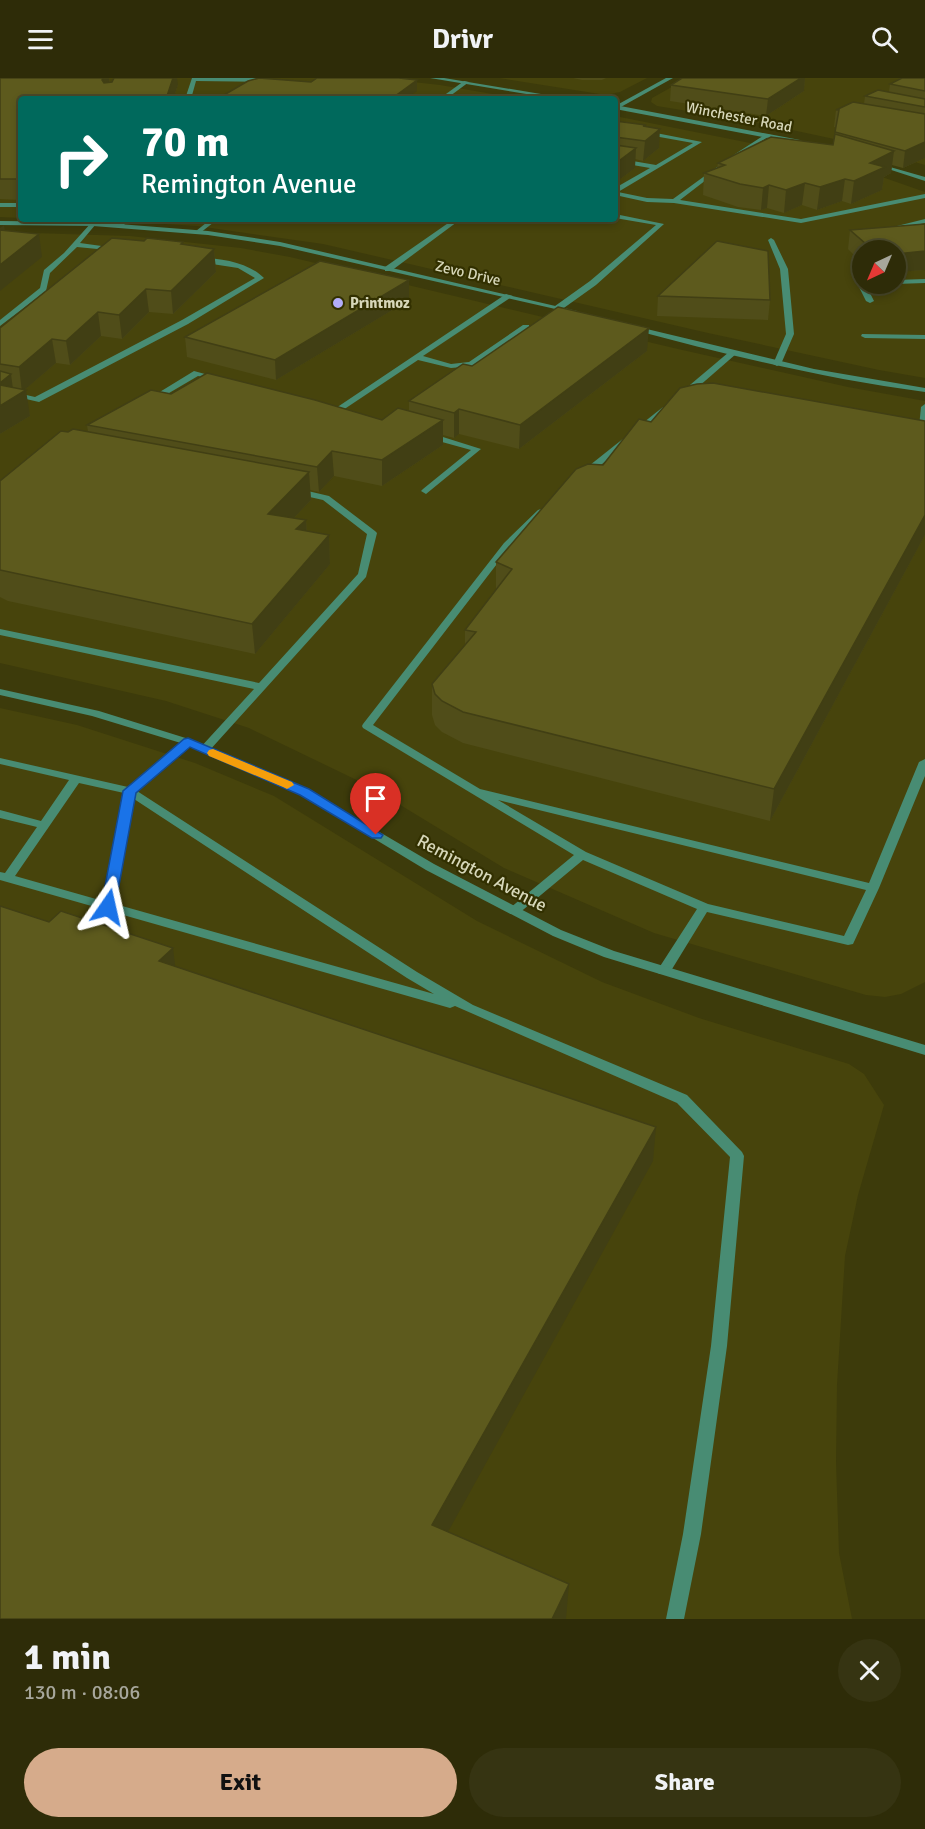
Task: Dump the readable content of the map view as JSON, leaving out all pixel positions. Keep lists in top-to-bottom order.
{
  "streets": {
    "street": ["Winchester Road", "Zevo Drive", "Remington Avenue"]
  },
  "places": ["Printmoz"],
  "north": "bottom left",
  "page": {
    "header": "Drivr",
    "turn": ["70 m", "Remington Avenue"],
    "heading": ["1 min", "130 m · 08:06"],
    "buttons": ["Exit", "Share"]
  }
}
